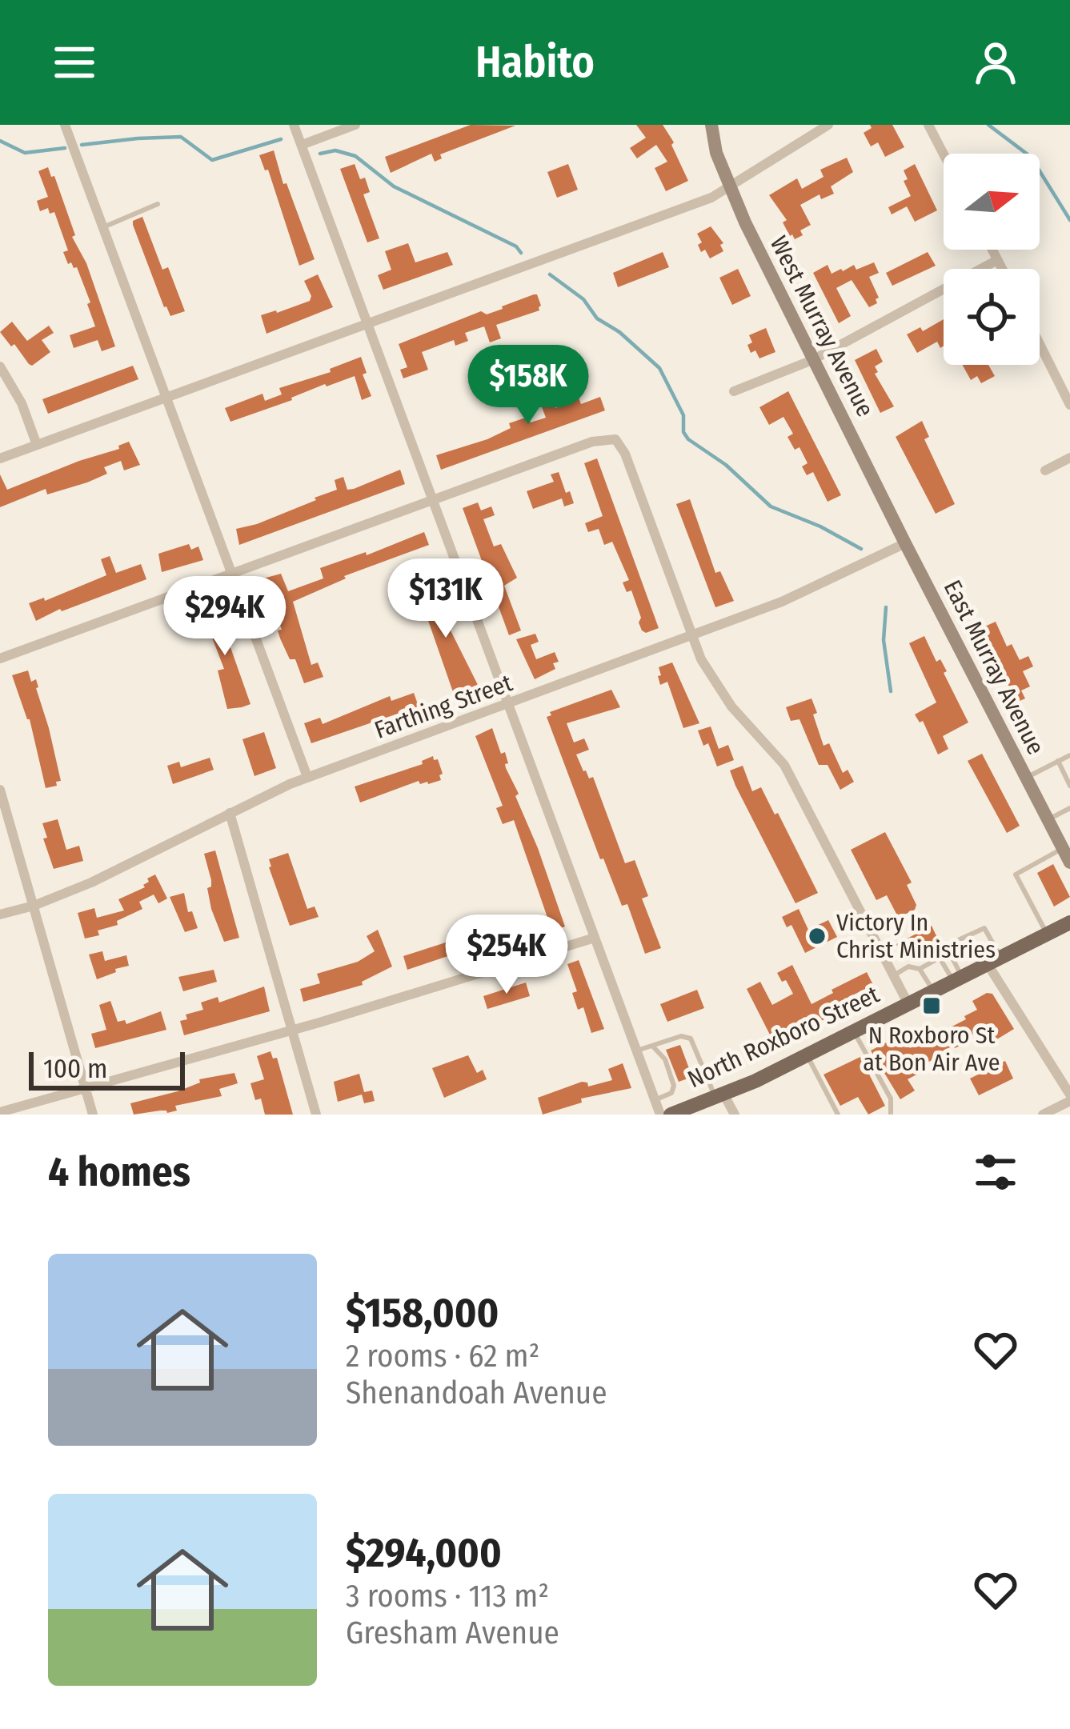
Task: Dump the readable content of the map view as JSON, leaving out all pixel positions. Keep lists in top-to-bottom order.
{
  "streets": {
    "main road": ["North Roxboro Street"],
    "street": ["West Murray Avenue", "East Murray Avenue", "Farthing Street"]
  },
  "crossings": [
    ["West Murray Avenue", "East Murray Avenue"],
    ["West Murray Avenue", "Farthing Street"],
    ["East Murray Avenue", "Farthing Street"]
  ],
  "places": {
    "other": ["Victory In Christ Ministries"],
    "transit": ["N Roxboro St at Bon Air Ave"]
  },
  "scale_bar": "100 m",
  "north": "right",
  "page": {
    "header": "Habito",
    "price": [
      "$158K",
      "$131K",
      "$294K",
      "$254K"
    ],
    "scale": "100 m",
    "heading": "4 homes",
    "list": [
      {
        "name": "$158,000",
        "note": "2 rooms · 62 m² · Shenandoah Avenue"
      },
      {
        "name": "$294,000",
        "note": "3 rooms · 113 m² · Gresham Avenue"
      }
    ]
  }
}
